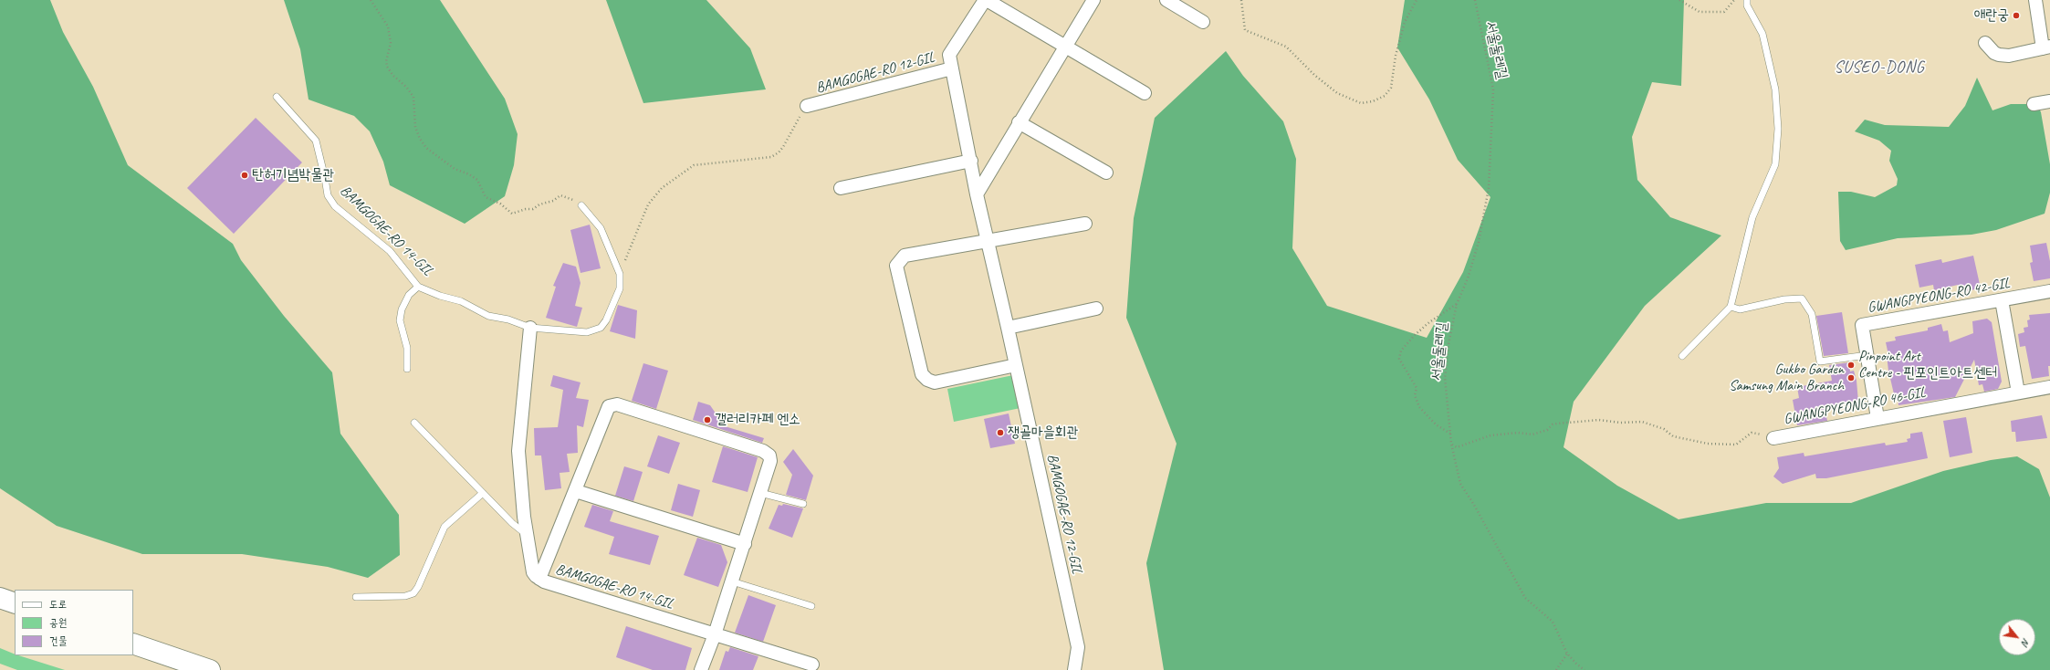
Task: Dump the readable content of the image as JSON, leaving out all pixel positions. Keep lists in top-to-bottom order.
{
  "streets": {
    "street": [
      "BAMGOGAE-RO 12-GIL",
      "BAMGOGAE-RO 14-GIL",
      "GWANGPYEONG-RO 42-GIL",
      "GWANGPYEONG-RO 46-GIL"
    ],
    "path": ["서울둘레길"]
  },
  "crossings": [
    ["GWANGPYEONG-RO 42-GIL", "GWANGPYEONG-RO 46-GIL"]
  ],
  "districts": ["SUSEO-DONG"],
  "places": [
    "애란궁",
    "탄허기념박물관",
    "Pinpoint Art Centre - 핀포인트아트센터",
    "Gukbo Garden Samsung Main Branch",
    "갤러리카페 엔소",
    "쟁골마을회관"
  ],
  "legend": ["도로", "공원", "건물"],
  "north": "bottom right"
}
